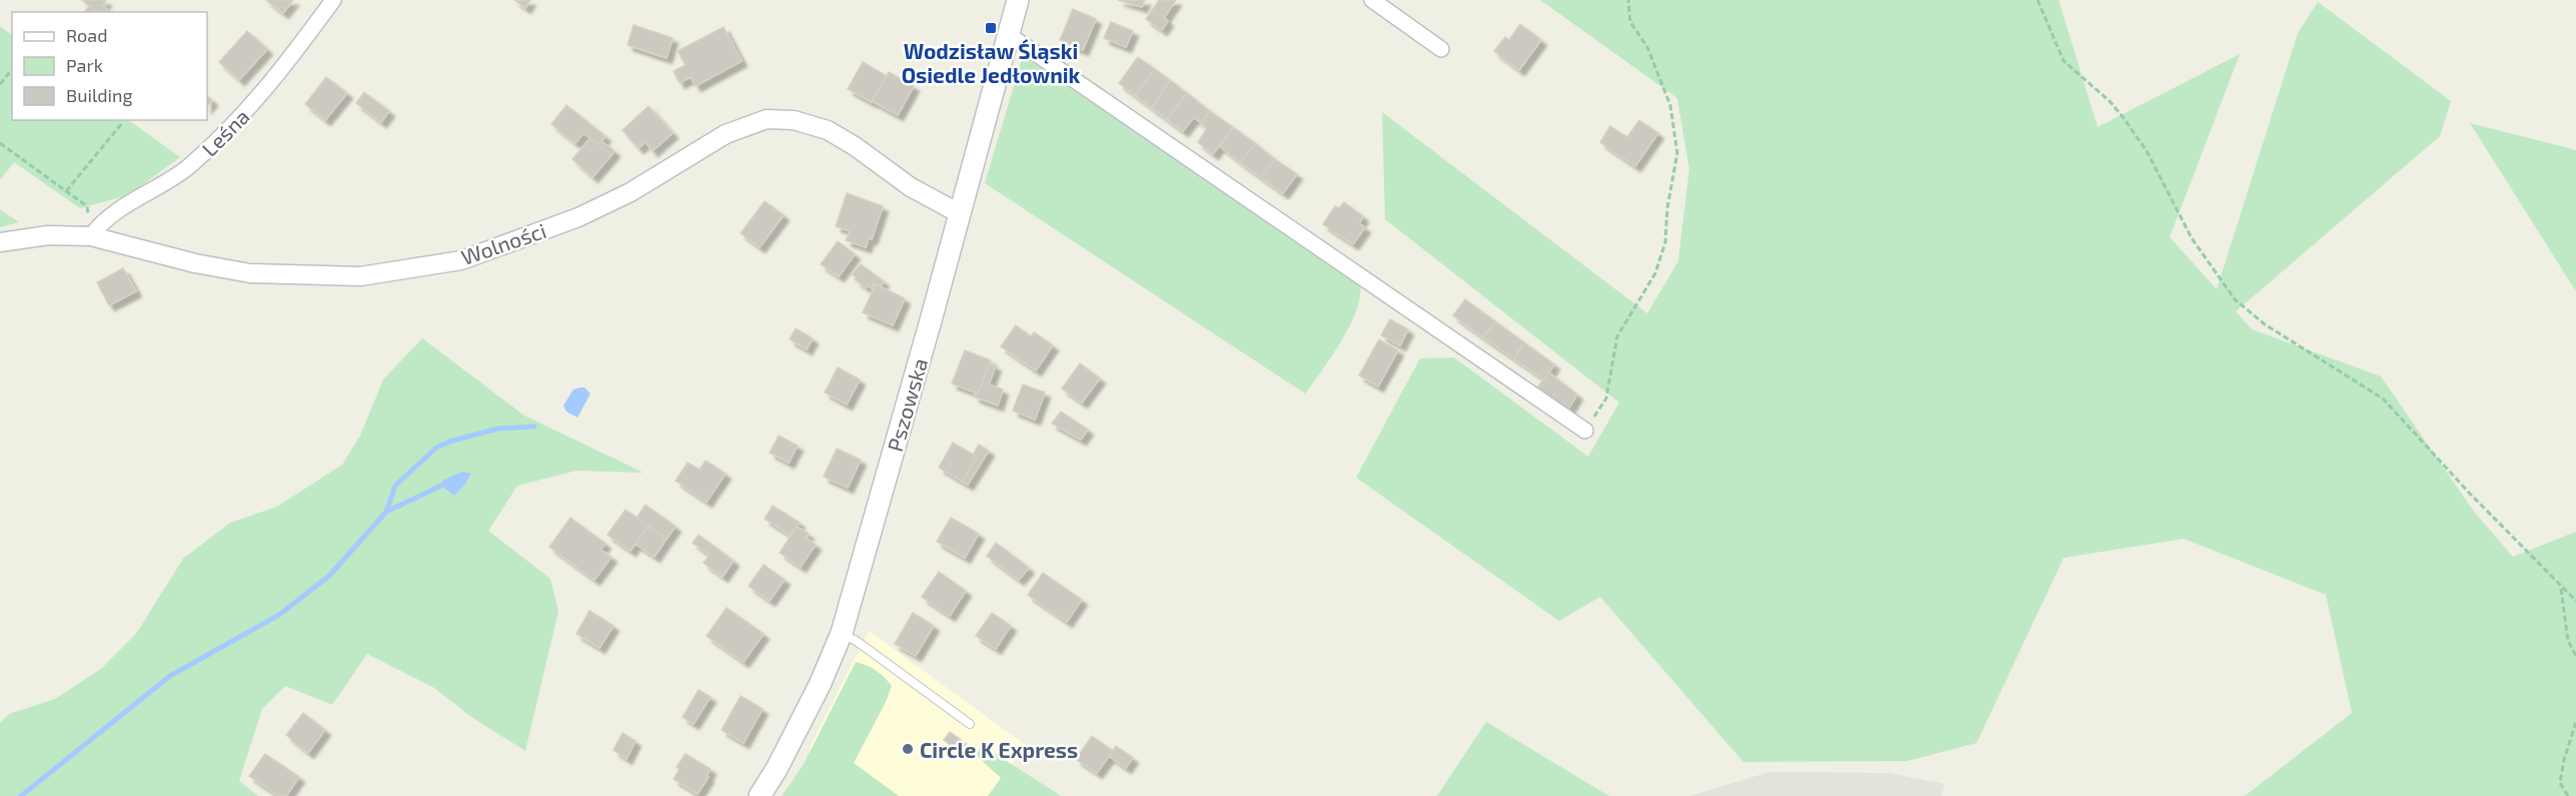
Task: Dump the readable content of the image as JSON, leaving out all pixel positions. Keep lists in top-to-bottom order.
{
  "streets": {
    "main road": ["Pszowska"],
    "street": ["Leśna", "Wolności"]
  },
  "crossings": [
    ["Leśna", "Wolności"],
    ["Wolności", "Pszowska"]
  ],
  "places": {
    "transit": ["Wodzisław Śląski Osiedle Jedłownik"],
    "other": ["Circle K Express"]
  },
  "legend": ["Road", "Park", "Building"]
}
